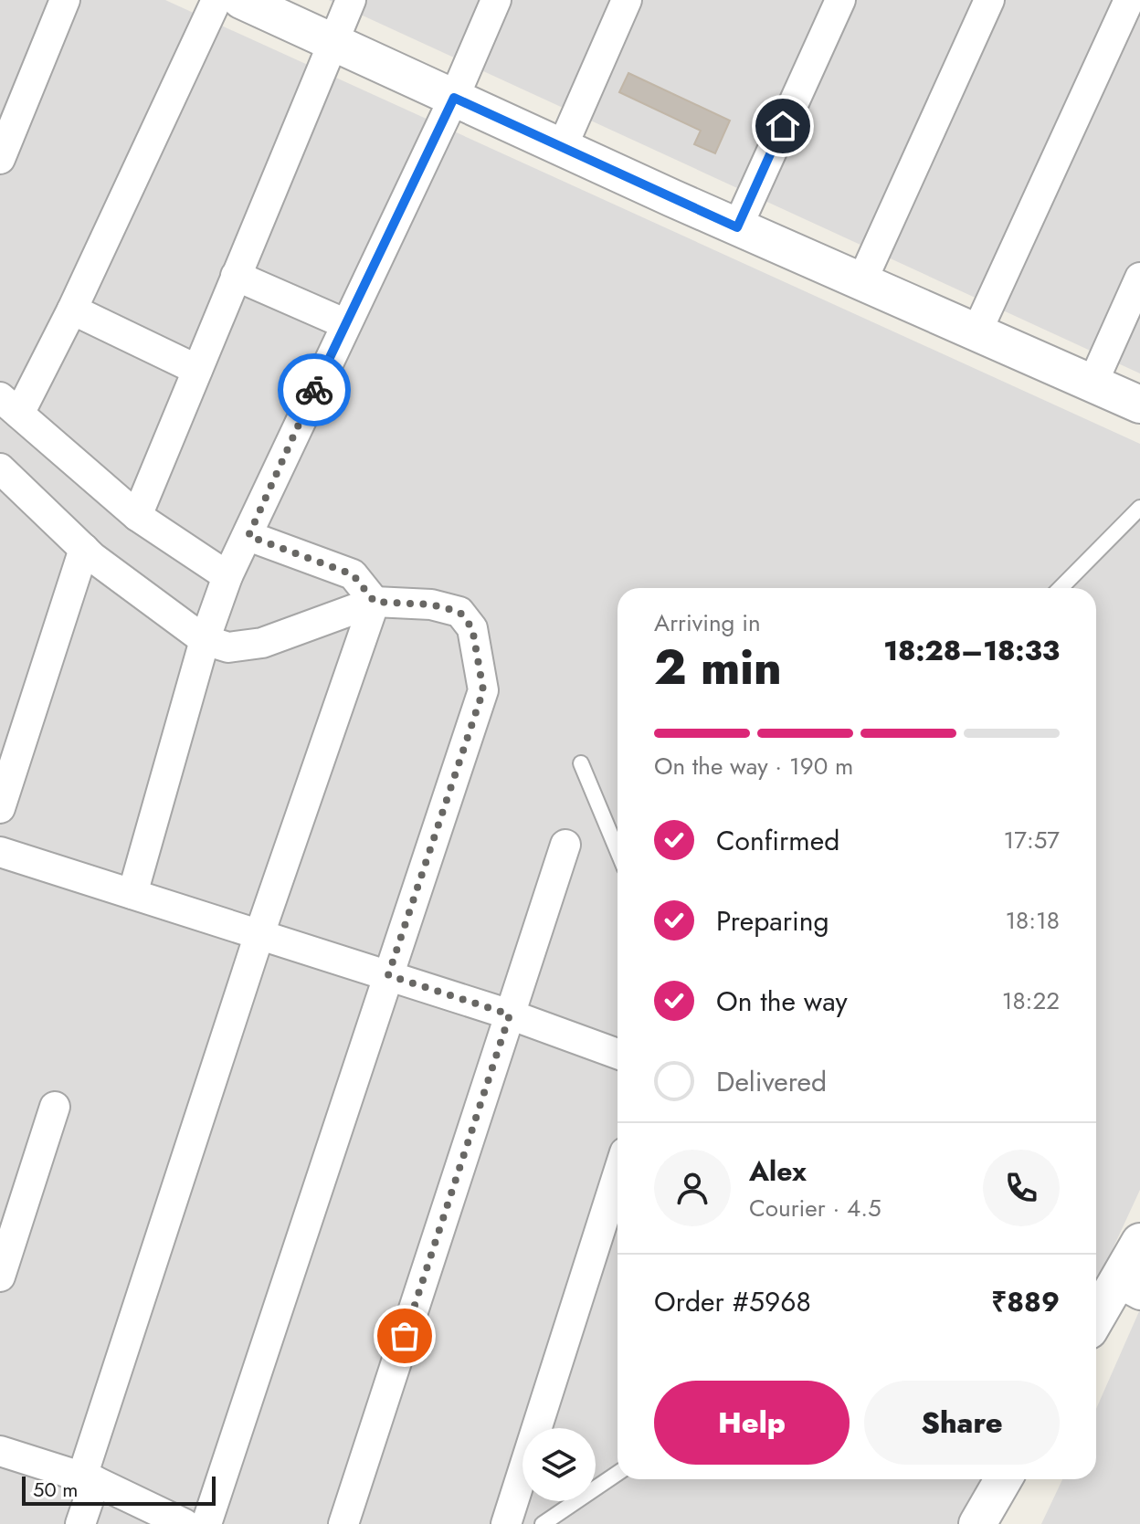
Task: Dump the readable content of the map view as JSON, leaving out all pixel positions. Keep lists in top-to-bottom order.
{
  "scale_bar": "50 m",
  "page": {
    "heading": ["2 min", "Arriving in", "18:28–18:33"],
    "panel": [
      "Alex",
      "Courier · 4.5",
      "Order #5968",
      "₹889"
    ],
    "bar": "On the way · 190 m",
    "list": [
      ["Confirmed", "17:57"],
      ["Preparing", "18:18"],
      ["On the way", "18:22"],
      "Delivered"
    ],
    "buttons": ["Help", "Share"],
    "scale": "50 m"
  }
}
